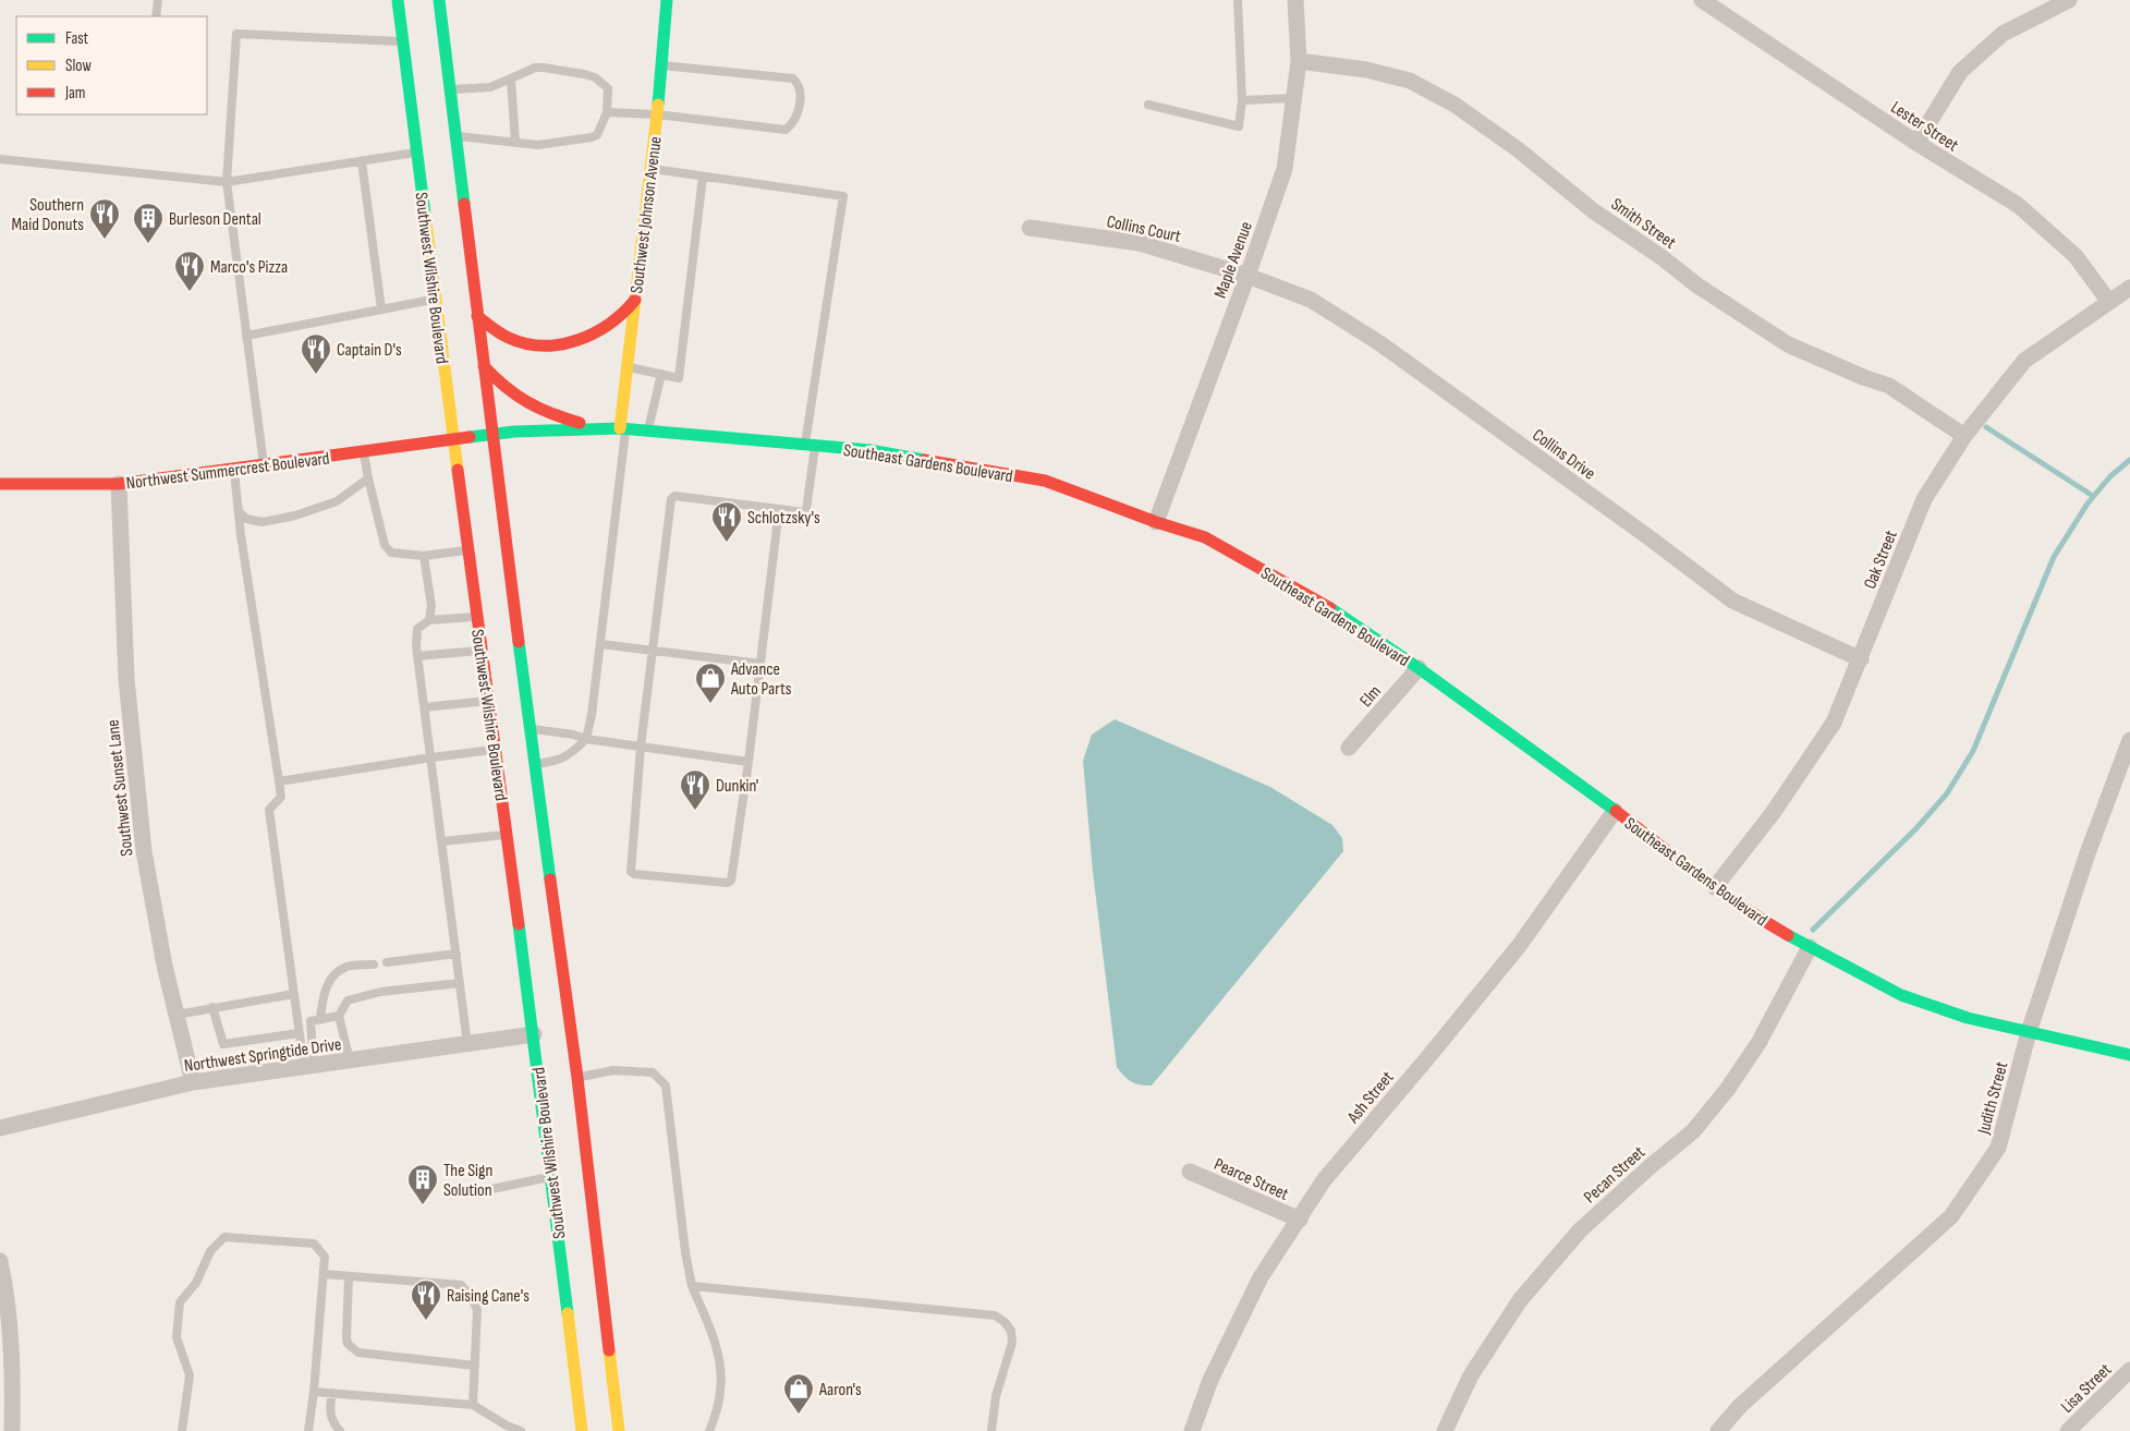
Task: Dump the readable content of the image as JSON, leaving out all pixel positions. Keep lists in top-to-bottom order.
{
  "streets": {
    "main road": [
      "Southwest Johnson Avenue",
      "Southwest Wilshire Boulevard",
      "Southeast Gardens Boulevard",
      "Northwest Summercrest Boulevard"
    ],
    "street": [
      "Lester Street",
      "Smith Street",
      "Collins Court",
      "Maple Avenue",
      "Collins Drive",
      "Oak Street",
      "Elm",
      "Southwest Sunset Lane",
      "Northwest Springtide Drive",
      "Ash Street",
      "Judith Street",
      "Pecan Street",
      "Pearce Street",
      "Lisa Street"
    ]
  },
  "crossings": [
    ["Lester Street", "Oak Street"],
    ["Southwest Johnson Avenue", "Southeast Gardens Boulevard"],
    ["Smith Street", "Maple Avenue"],
    ["Smith Street", "Oak Street"],
    ["Collins Court", "Maple Avenue"],
    ["Collins Court", "Collins Drive"],
    ["Maple Avenue", "Collins Drive"],
    ["Maple Avenue", "Southeast Gardens Boulevard"],
    ["Southwest Wilshire Boulevard", "Southeast Gardens Boulevard"],
    ["Southwest Wilshire Boulevard", "Northwest Summercrest Boulevard"],
    ["Southwest Wilshire Boulevard", "Northwest Springtide Drive"],
    ["Collins Drive", "Oak Street"],
    ["Southeast Gardens Boulevard", "Northwest Summercrest Boulevard"],
    ["Southeast Gardens Boulevard", "Oak Street"],
    ["Southeast Gardens Boulevard", "Elm"],
    ["Southeast Gardens Boulevard", "Ash Street"],
    ["Southeast Gardens Boulevard", "Judith Street"],
    ["Southeast Gardens Boulevard", "Pecan Street"],
    ["Northwest Summercrest Boulevard", "Southwest Sunset Lane"],
    ["Southwest Sunset Lane", "Northwest Springtide Drive"],
    ["Ash Street", "Pearce Street"]
  ],
  "places": {
    "restaurant": [
      "Southern Maid Donuts",
      "Marco's Pizza",
      "Captain D's",
      "Schlotzsky's",
      "Dunkin'",
      "Raising Cane's"
    ],
    "building": ["Burleson Dental", "The Sign Solution"],
    "shop": ["Advance Auto Parts", "Aaron's"]
  },
  "legend": ["Fast", "Slow", "Jam"]
}
